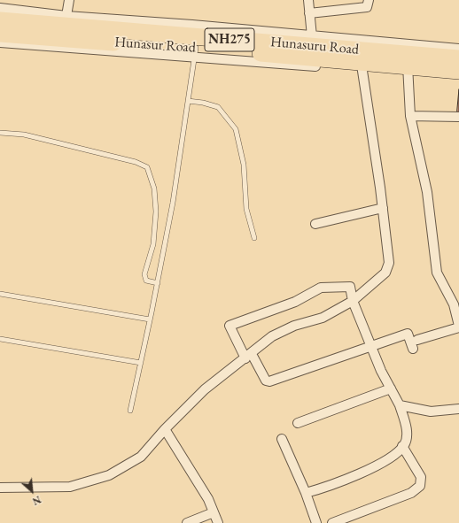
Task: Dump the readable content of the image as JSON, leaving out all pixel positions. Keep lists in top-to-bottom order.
{
  "streets": {
    "highway": ["NH275", "Hunasur Road", "Hunasuru Road"]
  },
  "crossings": [
    ["Hunasur Road", "Hunasuru Road"]
  ],
  "north": "bottom right"
}
